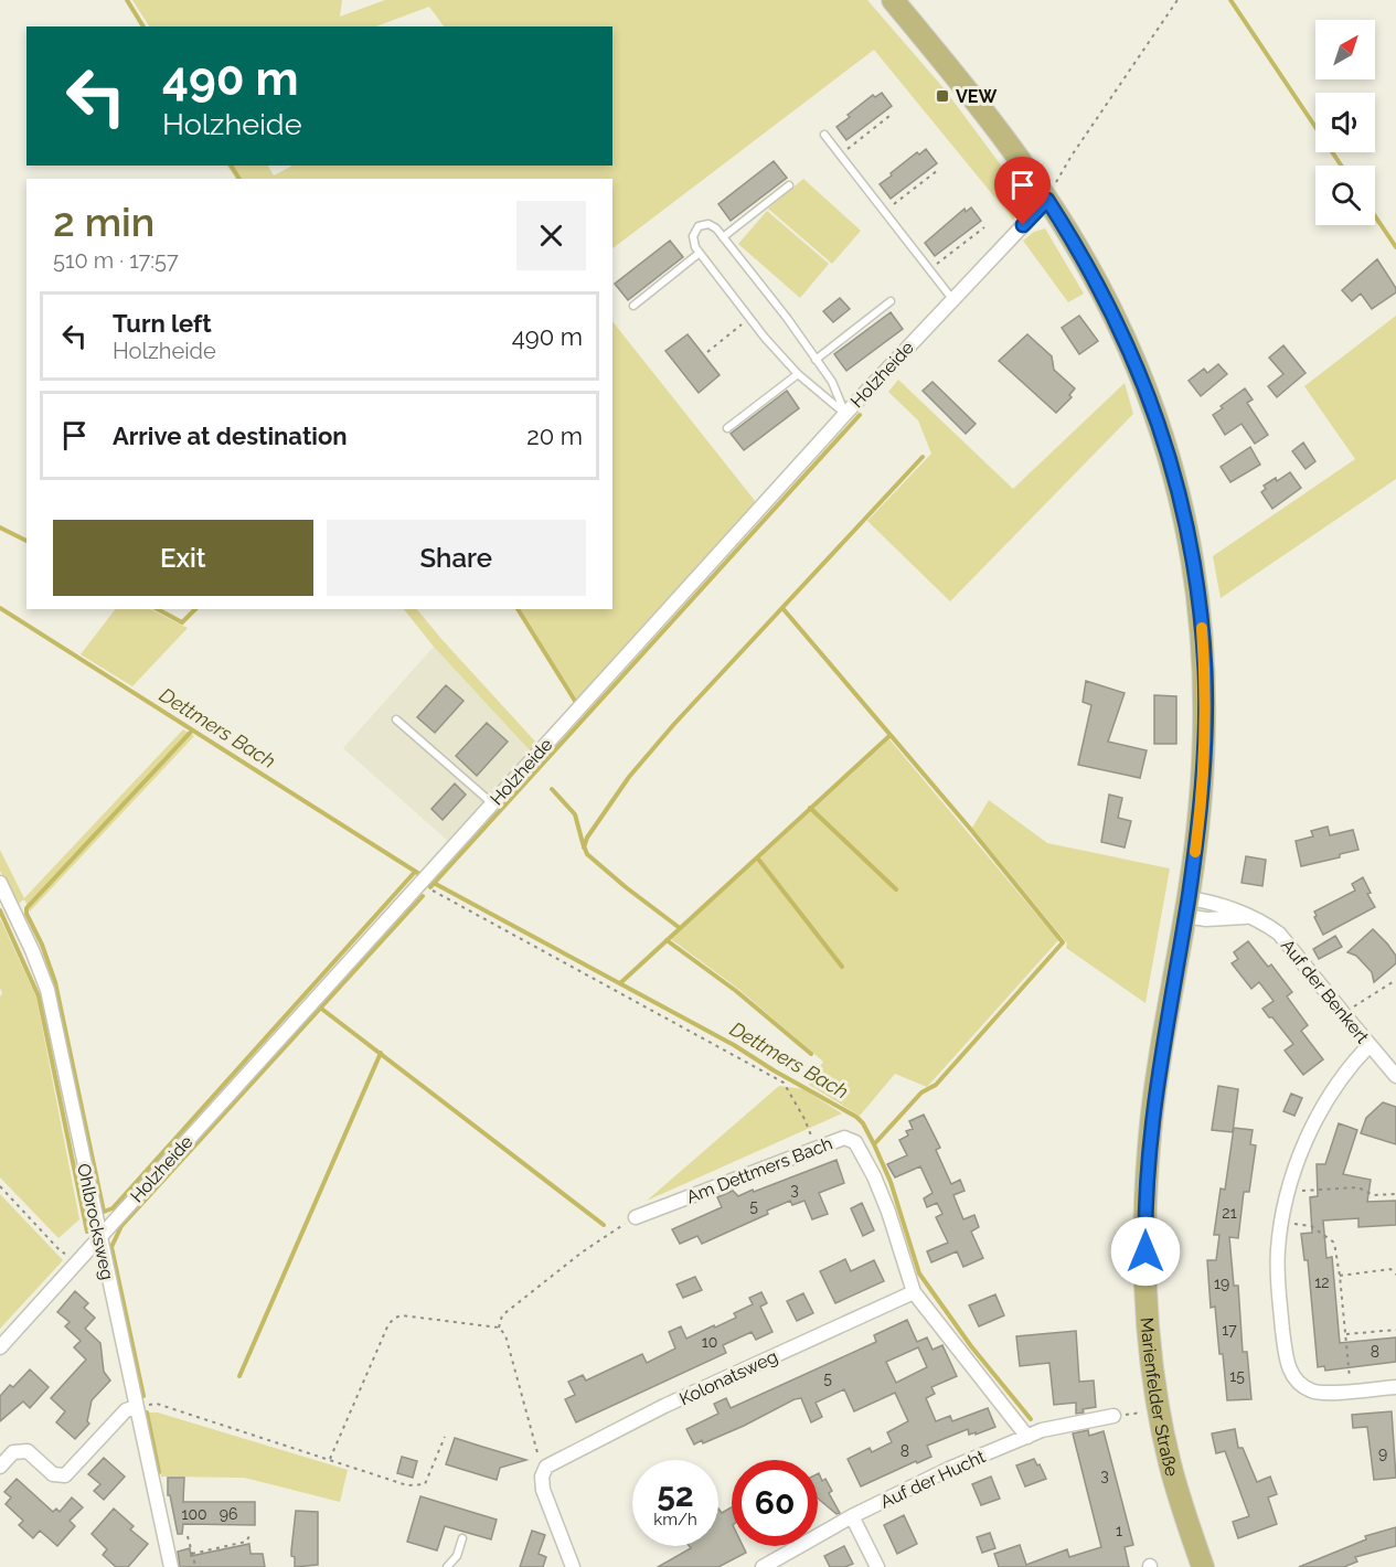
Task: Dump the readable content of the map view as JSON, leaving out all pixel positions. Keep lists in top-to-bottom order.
{
  "streets": {
    "main road": ["Marienfelder Straße"],
    "street": [
      "Holzheide",
      "Auf der Benkert",
      "Am Dettmers Bach",
      "Ohlbrocksweg",
      "Kolonatsweg",
      "Auf der Hucht"
    ]
  },
  "crossings": [
    ["Holzheide", "Ohlbrocksweg"],
    ["Holzheide", "Marienfelder Straße"],
    ["Auf der Benkert", "Marienfelder Straße"],
    ["Am Dettmers Bach", "Kolonatsweg"],
    ["Am Dettmers Bach", "Auf der Hucht"]
  ],
  "water": ["Dettmers Bach"],
  "places": {
    "transit": ["VEW"]
  },
  "house_numbers": [
    "3",
    "5",
    "21",
    "12",
    "19",
    "17",
    "10",
    "8",
    "15",
    "5",
    "8",
    "9",
    "3",
    "100",
    "96",
    "1"
  ],
  "north": "top right",
  "page": {
    "turn": ["490 m", "Holzheide"],
    "heading": ["2 min", "510 m · 17:57"],
    "list": [
      {
        "name": "Turn left",
        "note": "Holzheide",
        "value": "490 m"
      },
      {
        "name": "Arrive at destination",
        "value": "20 m"
      }
    ],
    "buttons": ["Exit", "Share"],
    "speed": "52 km/h",
    "limit": "60"
  }
}
